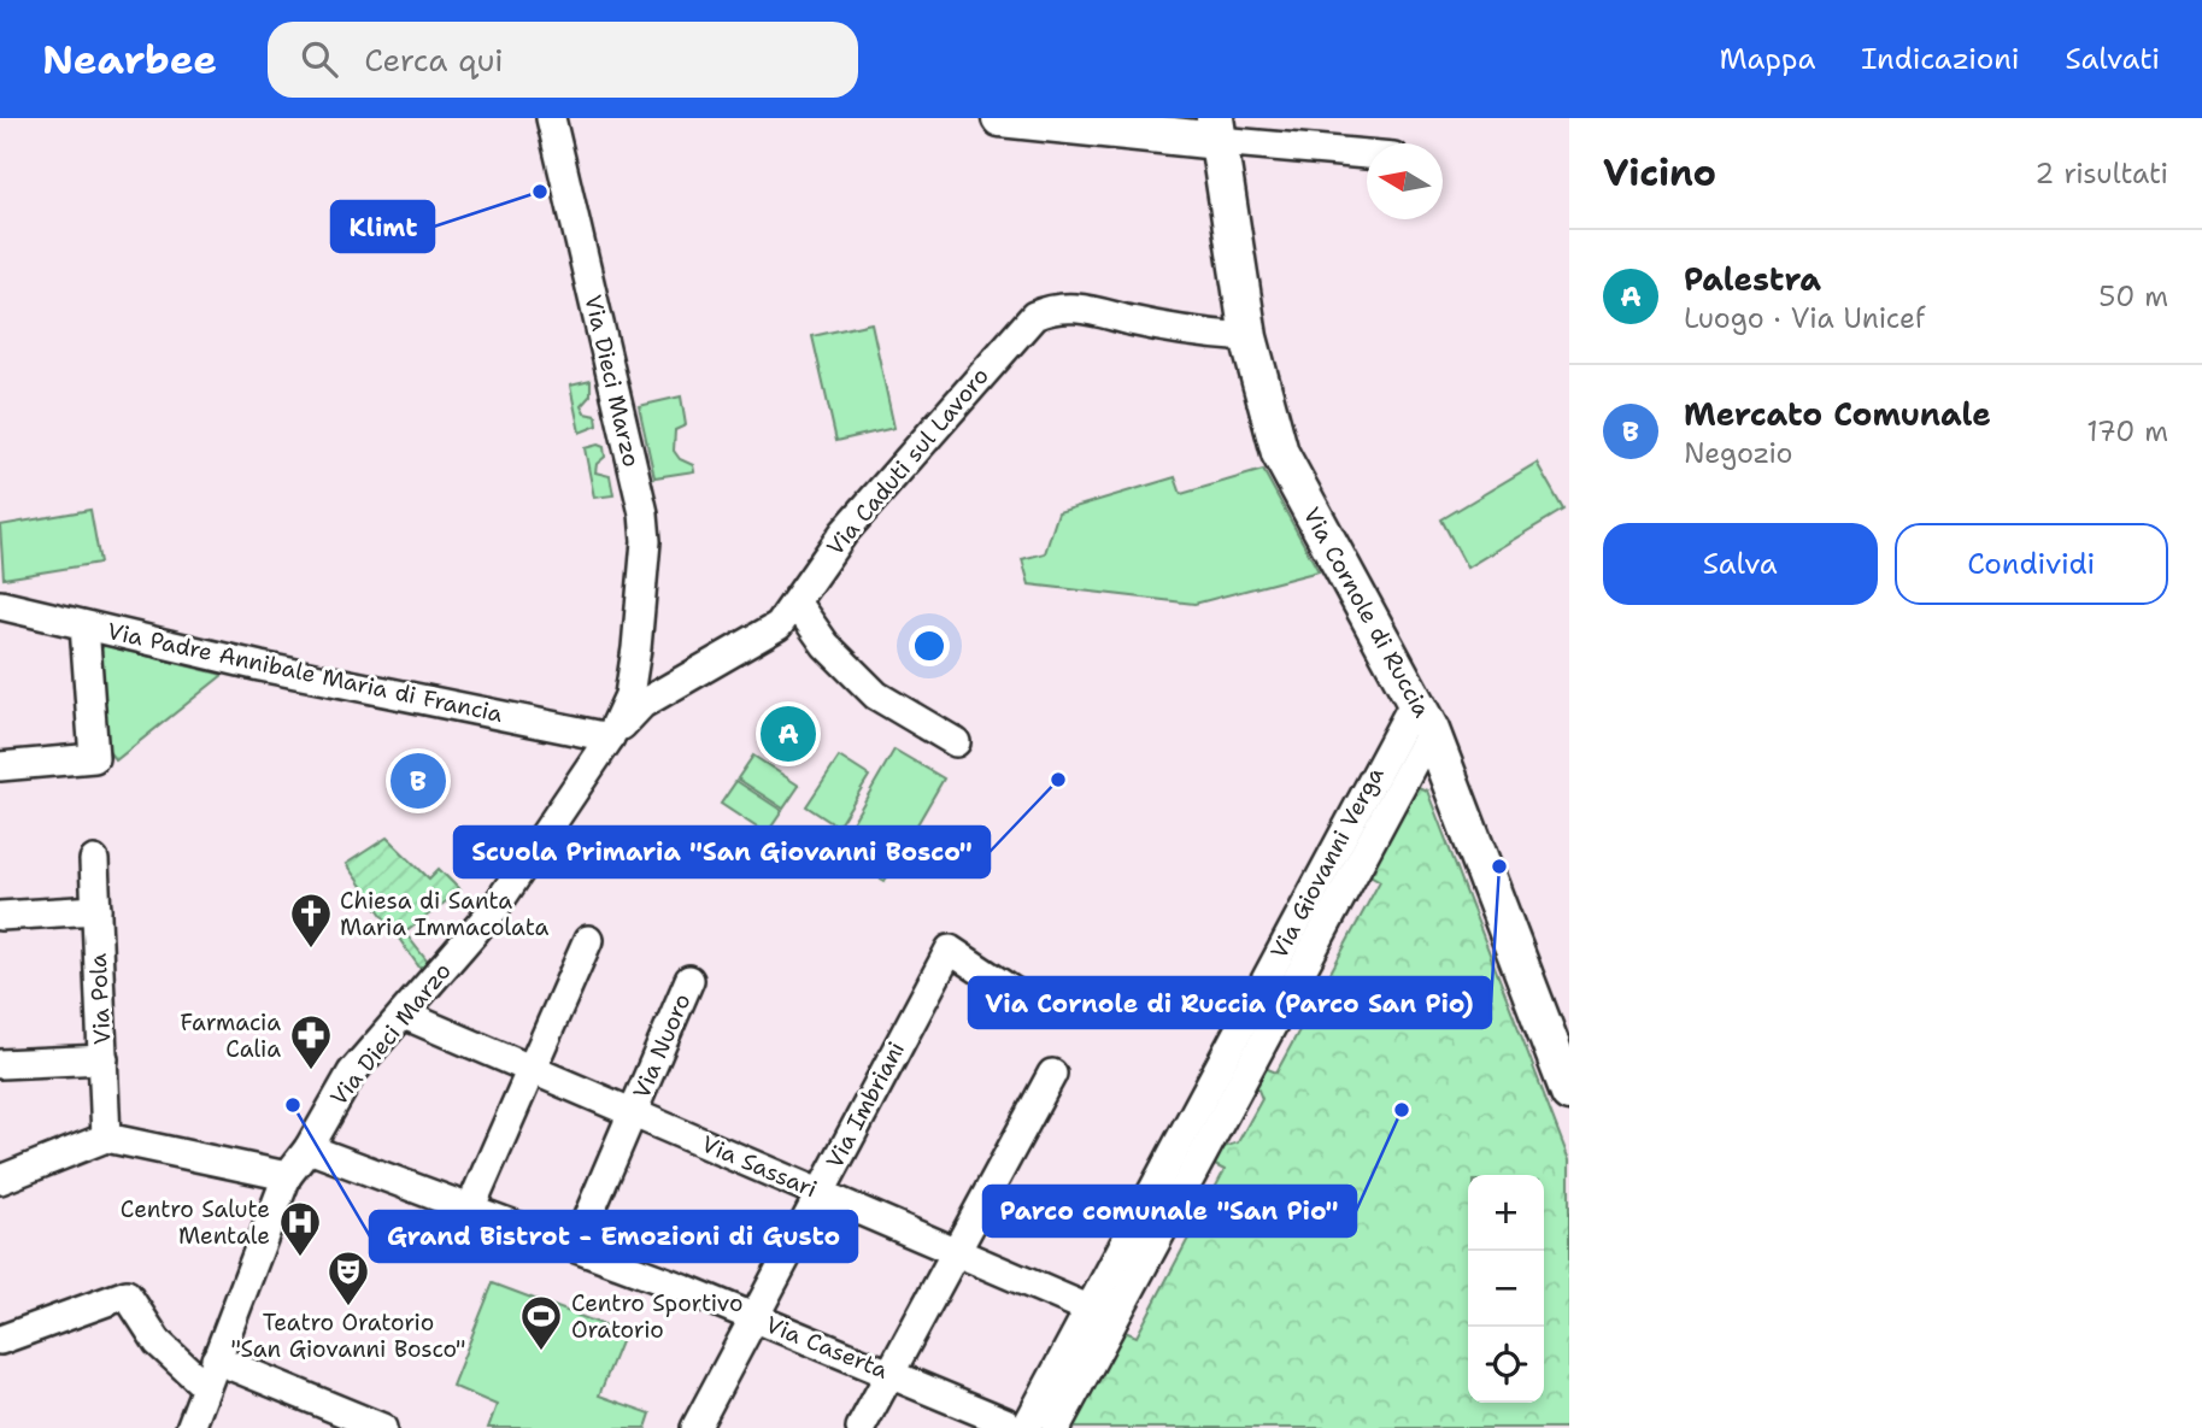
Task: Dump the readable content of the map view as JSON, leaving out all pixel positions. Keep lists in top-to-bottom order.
{
  "streets": {
    "main road": ["Via Cornole di Ruccia"],
    "street": [
      "Via Dieci Marzo",
      "Via Caduti sul Lavoro",
      "Via Padre Annibale Maria di Francia",
      "Via Giovanni Verga",
      "Via Pola",
      "Via Nuoro",
      "Via Imbriani",
      "Via Sassari",
      "Via Caserta"
    ]
  },
  "crossings": [
    ["Via Dieci Marzo", "Via Caduti sul Lavoro"],
    ["Via Dieci Marzo", "Via Padre Annibale Maria di Francia"],
    ["Via Dieci Marzo", "Via Sassari"],
    ["Via Dieci Marzo", "Via Caserta"],
    ["Via Caduti sul Lavoro", "Via Cornole di Ruccia"],
    ["Via Caduti sul Lavoro", "Via Padre Annibale Maria di Francia"],
    ["Via Cornole di Ruccia", "Via Giovanni Verga"],
    ["Via Giovanni Verga", "Via Sassari"],
    ["Via Nuoro", "Via Sassari"],
    ["Via Nuoro", "Via Caserta"],
    ["Via Imbriani", "Via Sassari"],
    ["Via Imbriani", "Via Caserta"]
  ],
  "places": {
    "other": [
      "Klimt",
      "Scuola Primaria \"San Giovanni Bosco\"",
      "Via Cornole di Ruccia (Parco San Pio)",
      "Grand Bistrot - Emozioni di Gusto",
      "Parco comunale \"San Pio\""
    ],
    "church": ["Chiesa di Santa Maria Immacolata"],
    "pharmacy": ["Farmacia Calia"],
    "hospital": ["Centro Salute Mentale"],
    "theatre": ["Teatro Oratorio \"San Giovanni Bosco\""],
    "sports": ["Centro Sportivo Oratorio"]
  },
  "north": "left",
  "page": {
    "header": "Nearbee",
    "search": "Cerca qui",
    "nav": ["Mappa", "Indicazioni", "Salvati"],
    "heading": ["Vicino", "2 risultati"],
    "list": [
      {
        "mark": "A",
        "name": "Palestra",
        "note": "Luogo · Via Unicef",
        "value": "50 m"
      },
      {
        "mark": "B",
        "name": "Mercato Comunale",
        "note": "Negozio",
        "value": "170 m"
      }
    ],
    "buttons": ["Salva", "Condividi"],
    "pins": ["A", "B"],
    "map_buttons": ["+", "−"]
  }
}
